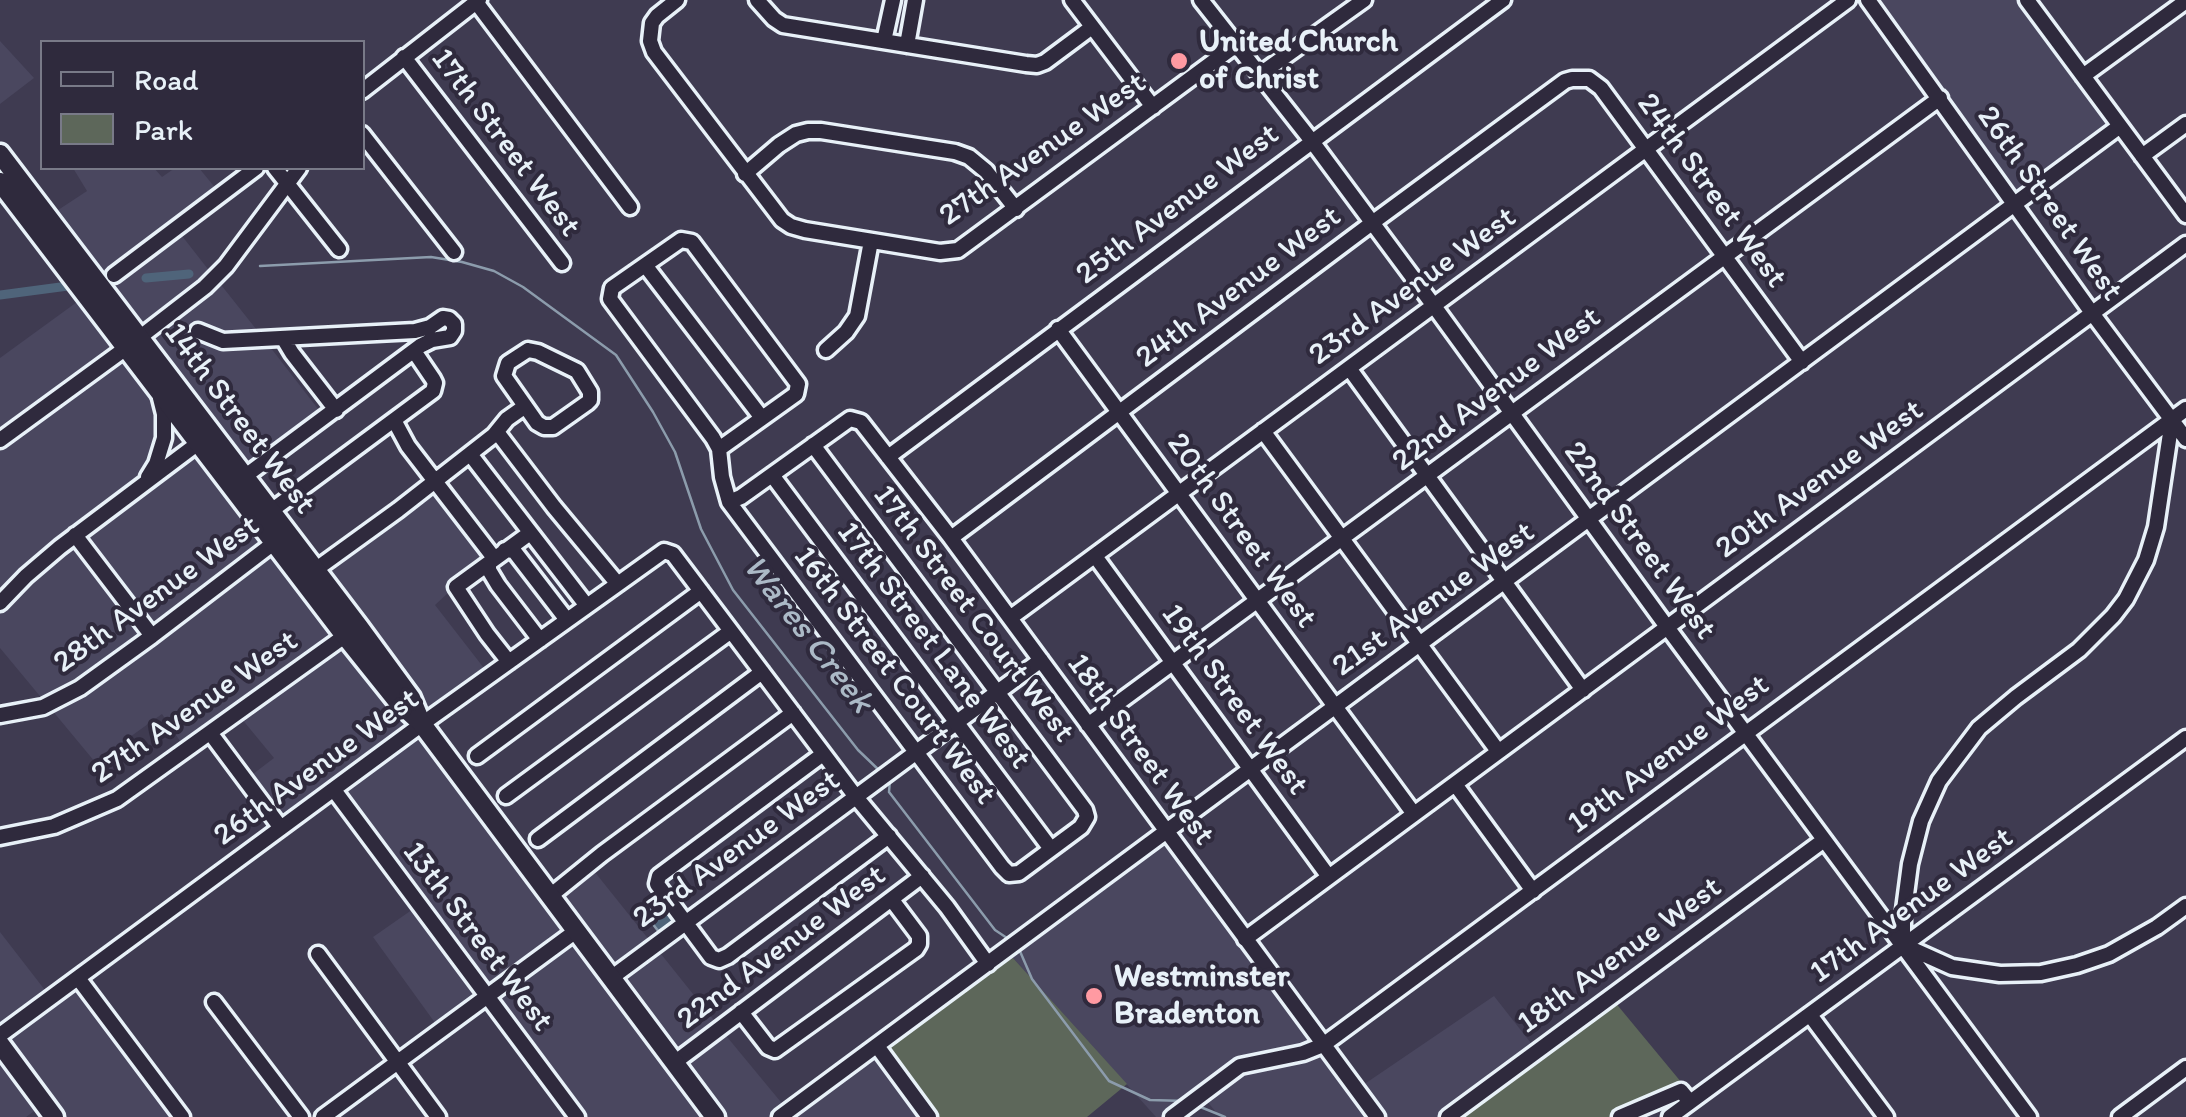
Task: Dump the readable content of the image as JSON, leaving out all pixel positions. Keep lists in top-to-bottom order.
{
  "streets": {
    "main road": ["14th Street West"],
    "street": [
      "17th Street West",
      "27th Avenue West",
      "24th Street West",
      "26th Street West",
      "25th Avenue West",
      "23rd Avenue West",
      "24th Avenue West",
      "22nd Avenue West",
      "20th Avenue West",
      "20th Street West",
      "22nd Street West",
      "28th Avenue West",
      "21st Avenue West",
      "17th Street Court West",
      "17th Street Lane West",
      "16th Street Court West",
      "19th Street West",
      "18th Street West",
      "19th Avenue West",
      "26th Avenue West",
      "17th Avenue West",
      "13th Street West",
      "18th Avenue West"
    ]
  },
  "crossings": [
    ["27th Avenue West", "14th Street West"],
    ["27th Avenue West", "22nd Street West"],
    ["24th Street West", "23rd Avenue West"],
    ["24th Street West", "24th Avenue West"],
    ["24th Street West", "22nd Avenue West"],
    ["24th Street West", "21st Avenue West"],
    ["26th Street West", "22nd Avenue West"],
    ["26th Street West", "20th Avenue West"],
    ["26th Street West", "21st Avenue West"],
    ["26th Street West", "19th Avenue West"],
    ["25th Avenue West", "20th Street West"],
    ["25th Avenue West", "22nd Street West"],
    ["25th Avenue West", "18th Street West"],
    ["23rd Avenue West", "14th Street West"],
    ["23rd Avenue West", "20th Street West"],
    ["23rd Avenue West", "22nd Street West"],
    ["23rd Avenue West", "17th Street Court West"],
    ["23rd Avenue West", "17th Street Lane West"],
    ["23rd Avenue West", "16th Street Court West"],
    ["23rd Avenue West", "19th Street West"],
    ["23rd Avenue West", "18th Street West"],
    ["24th Avenue West", "20th Street West"],
    ["24th Avenue West", "22nd Street West"],
    ["24th Avenue West", "18th Street West"],
    ["22nd Avenue West", "14th Street West"],
    ["22nd Avenue West", "20th Street West"],
    ["22nd Avenue West", "22nd Street West"],
    ["22nd Avenue West", "19th Street West"],
    ["22nd Avenue West", "18th Street West"],
    ["14th Street West", "28th Avenue West"],
    ["14th Street West", "26th Avenue West"],
    ["20th Avenue West", "20th Street West"],
    ["20th Avenue West", "22nd Street West"],
    ["20th Avenue West", "19th Street West"],
    ["20th Avenue West", "18th Street West"],
    ["20th Street West", "21st Avenue West"],
    ["22nd Street West", "21st Avenue West"],
    ["22nd Street West", "19th Avenue West"],
    ["22nd Street West", "17th Avenue West"],
    ["22nd Street West", "18th Avenue West"],
    ["21st Avenue West", "19th Street West"],
    ["21st Avenue West", "18th Street West"],
    ["17th Street Court West", "17th Street Lane West"],
    ["17th Street Court West", "16th Street Court West"],
    ["17th Street Court West", "18th Street West"],
    ["17th Street Lane West", "16th Street Court West"],
    ["18th Street West", "19th Avenue West"],
    ["26th Avenue West", "13th Street West"]
  ],
  "water": ["Wares Creek"],
  "places": ["United Church of Christ", "Westminster Bradenton"],
  "legend": ["Road", "Park"]
}
